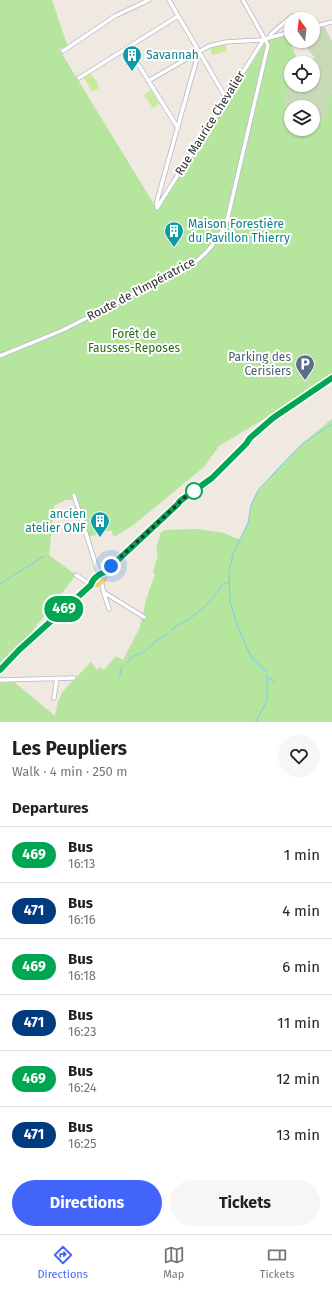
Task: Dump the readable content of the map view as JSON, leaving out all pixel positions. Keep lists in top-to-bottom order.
{
  "streets": {
    "street": ["Rue Maurice Chevalier", "Route de l'Impératrice"]
  },
  "crossings": [
    ["Rue Maurice Chevalier", "Route de l'Impératrice"]
  ],
  "parks": ["Forêt de Fausses-Reposes"],
  "places": {
    "building": ["Savannah", "Maison Forestière du Pavillon Thierry", "ancien atelier ONF"],
    "parking": ["Parking des Cerisiers"]
  },
  "lines": ["bus line 469"],
  "north": "top",
  "page": {
    "on_map": "469",
    "heading": [
      ["Les Peupliers", "Walk · 4 min · 250 m"],
      "Departures"
    ],
    "list": [
      {
        "mark": "469",
        "name": "Bus",
        "note": "16:13",
        "value": "1 min"
      },
      {
        "mark": "471",
        "name": "Bus",
        "note": "16:16",
        "value": "4 min"
      },
      {
        "mark": "469",
        "name": "Bus",
        "note": "16:18",
        "value": "6 min"
      },
      {
        "mark": "471",
        "name": "Bus",
        "note": "16:23",
        "value": "11 min"
      },
      {
        "mark": "469",
        "name": "Bus",
        "note": "16:24",
        "value": "12 min"
      },
      {
        "mark": "471",
        "name": "Bus",
        "note": "16:25",
        "value": "13 min"
      }
    ],
    "buttons": ["Directions", "Tickets"],
    "tabs": ["Directions", "Map", "Tickets"]
  }
}
